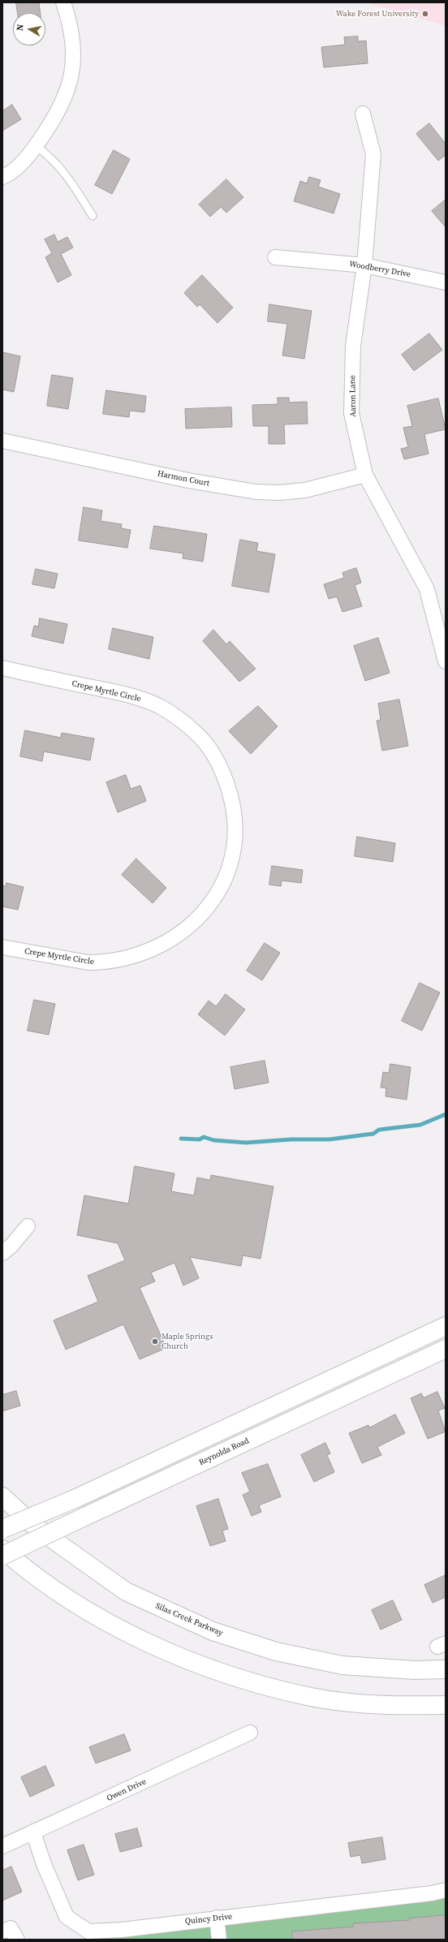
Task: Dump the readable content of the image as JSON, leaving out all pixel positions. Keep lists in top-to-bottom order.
{
  "streets": {
    "main road": ["Reynolda Road", "Silas Creek Parkway"],
    "street": [
      "Woodberry Drive",
      "Aaron Lane",
      "Harmon Court",
      "Crepe Myrtle Circle",
      "Owen Drive",
      "Quincy Drive"
    ]
  },
  "crossings": [
    ["Woodberry Drive", "Aaron Lane"],
    ["Aaron Lane", "Harmon Court"],
    ["Owen Drive", "Quincy Drive"]
  ],
  "places": ["Wake Forest University", "Maple Springs Church"],
  "north": "left"
}
